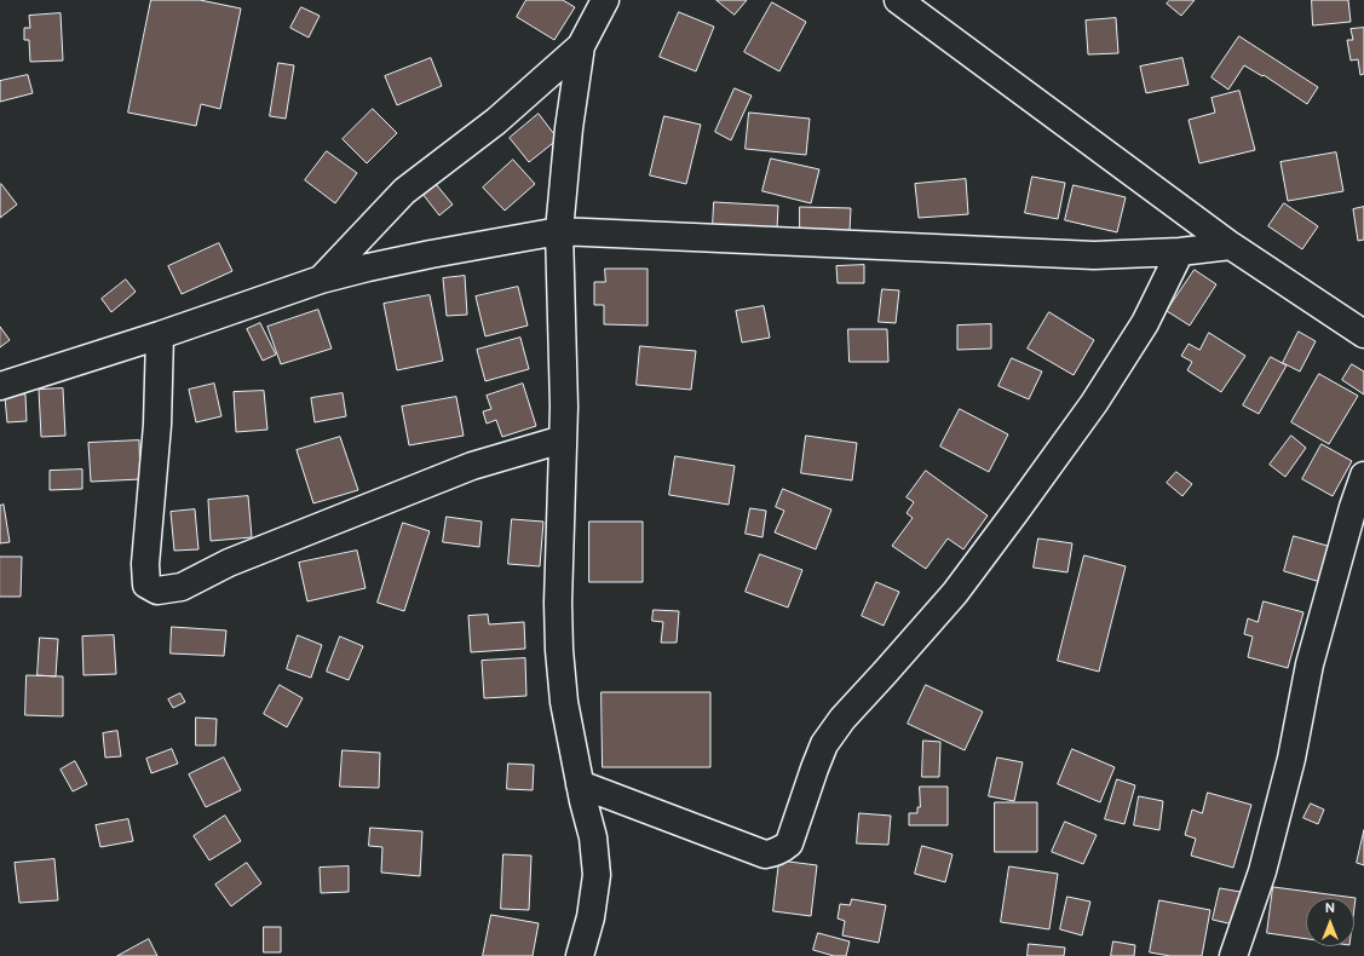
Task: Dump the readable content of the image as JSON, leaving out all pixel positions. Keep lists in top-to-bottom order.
{
  "north": "top"
}
